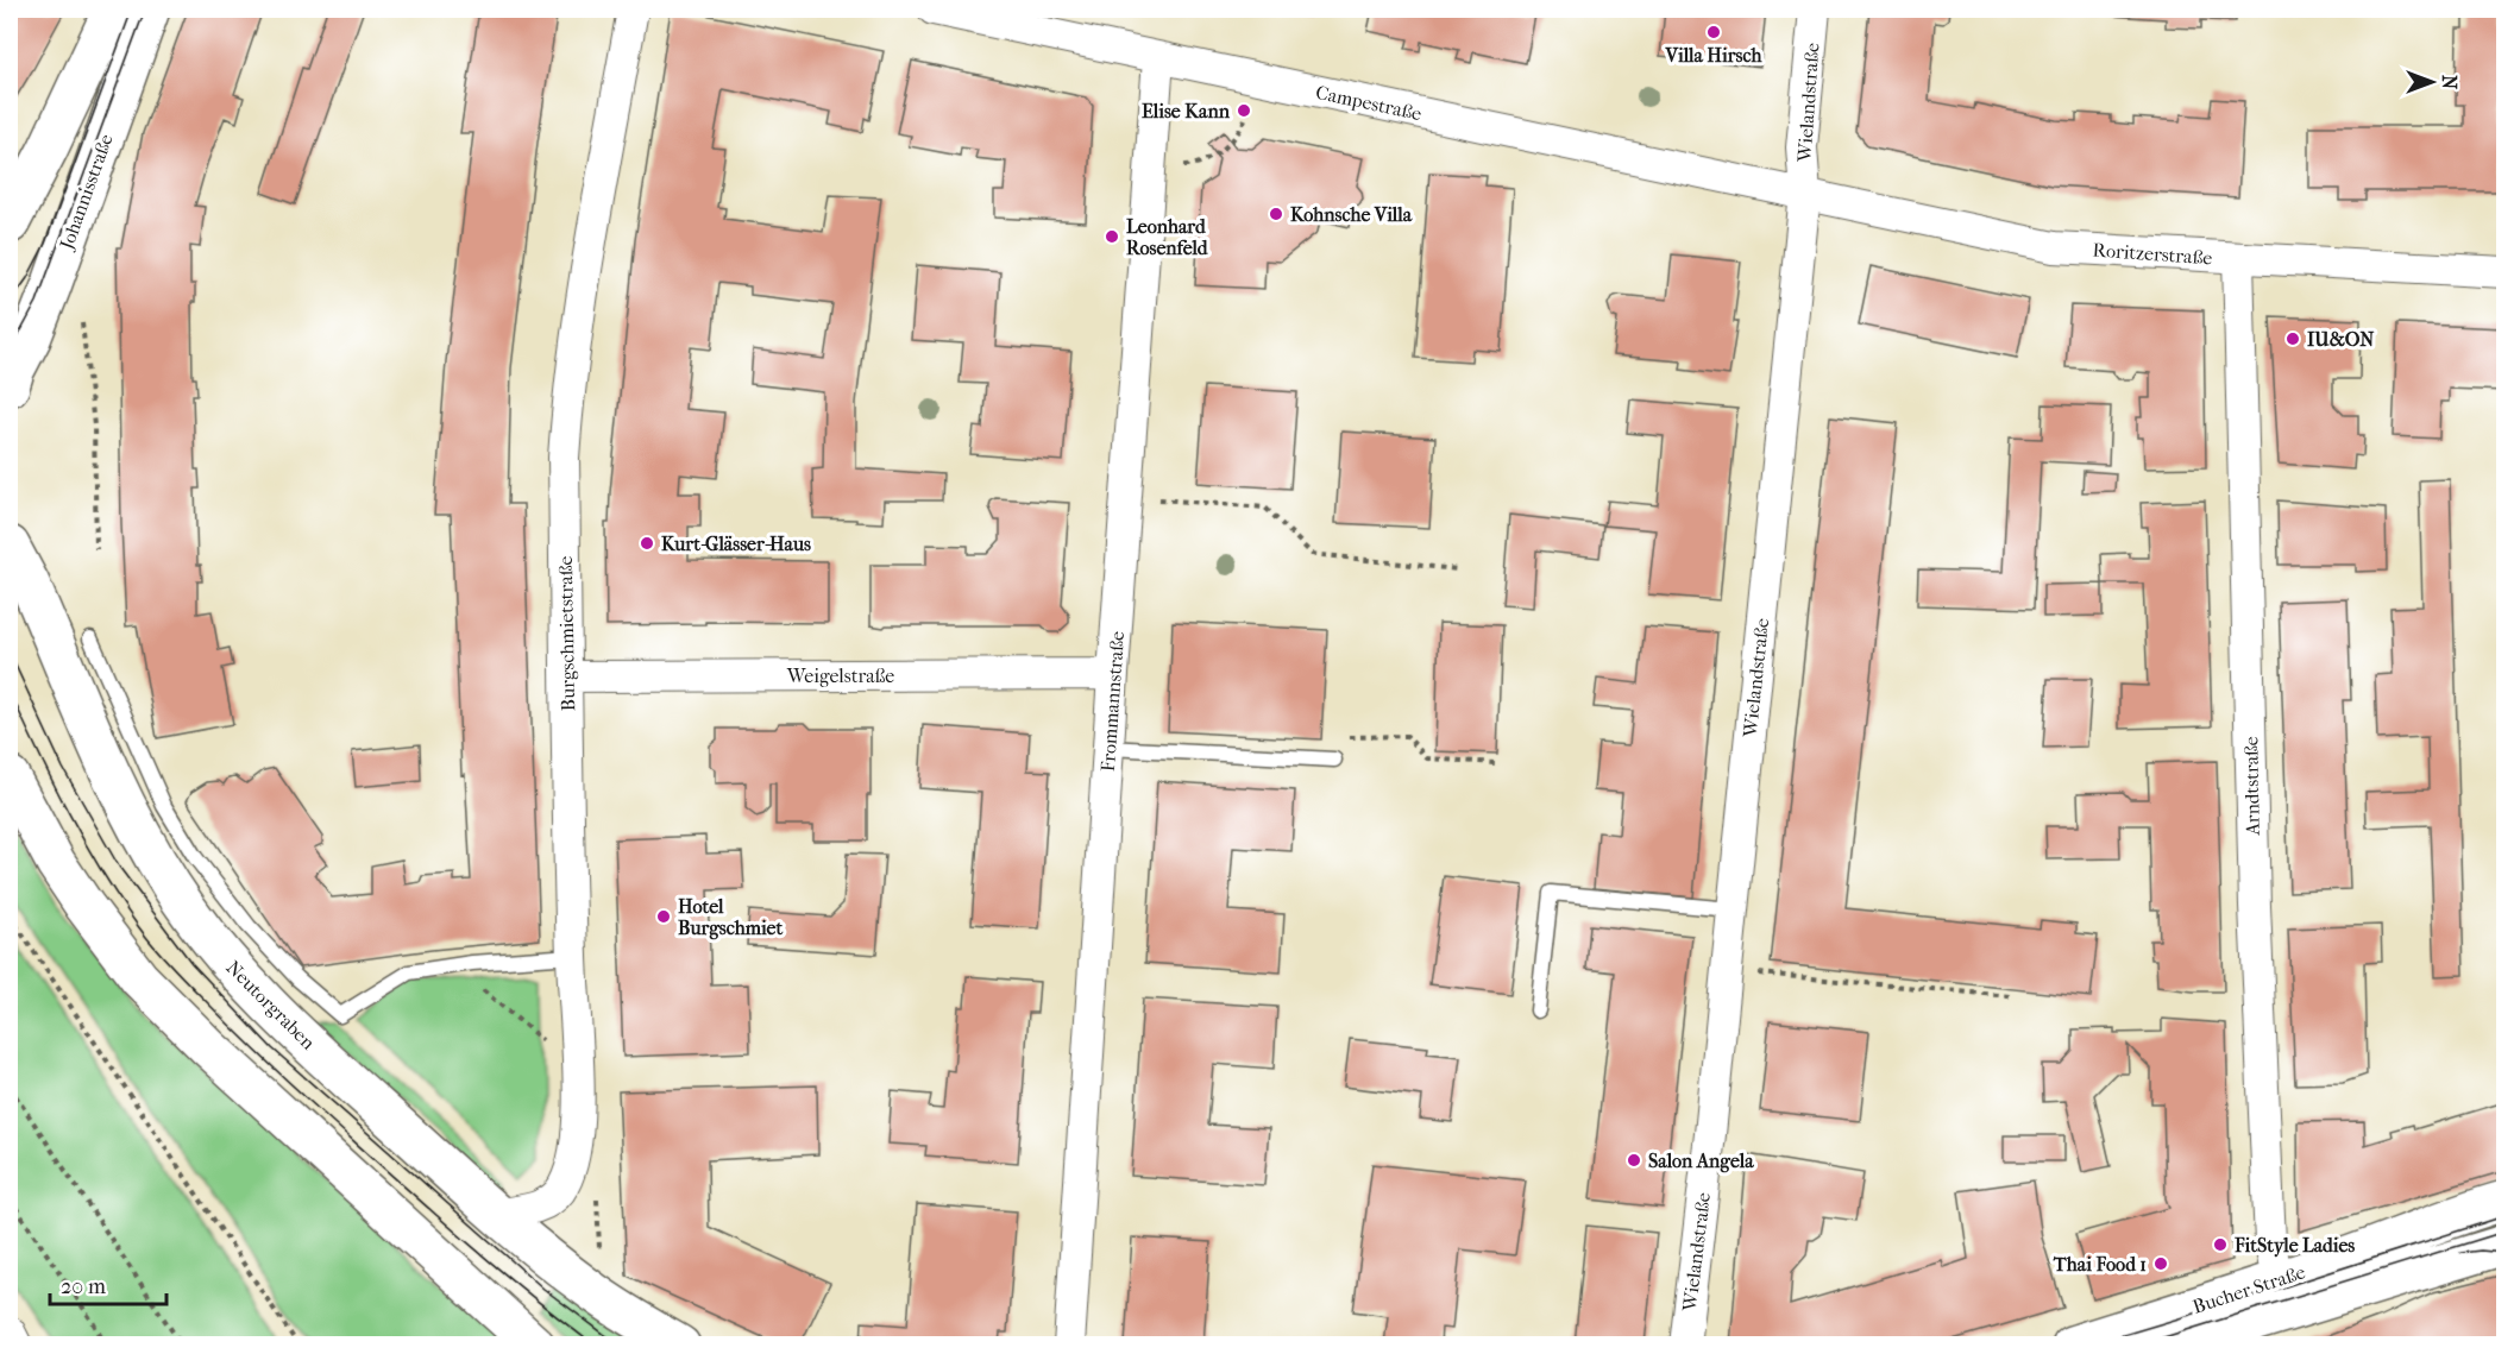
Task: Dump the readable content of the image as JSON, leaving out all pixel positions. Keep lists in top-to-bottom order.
{
  "streets": {
    "main road": ["Johannisstraße", "Neutorgraben", "Bucher Straße"],
    "street": [
      "Campestraße",
      "Wielandstraße",
      "Roritzerstraße",
      "Burgschmietstraße",
      "Weigelstraße",
      "Frommannstraße",
      "Arndtstraße"
    ]
  },
  "crossings": [
    ["Campestraße", "Wielandstraße"],
    ["Campestraße", "Roritzerstraße"],
    ["Campestraße", "Frommannstraße"],
    ["Wielandstraße", "Roritzerstraße"],
    ["Roritzerstraße", "Arndtstraße"],
    ["Burgschmietstraße", "Weigelstraße"],
    ["Burgschmietstraße", "Neutorgraben"],
    ["Weigelstraße", "Frommannstraße"],
    ["Arndtstraße", "Bucher Straße"]
  ],
  "places": [
    "Villa Hirsch",
    "Elise Kann",
    "Kohnsche Villa",
    "Leonhard Rosenfeld",
    "IU&ON",
    "Kurt-Glässer-Haus",
    "Hotel Burgschmiet",
    "Salon Angela",
    "FitStyle Ladies",
    "Thai Food 1"
  ],
  "scale_bar": "20 m",
  "north": "right"
}
